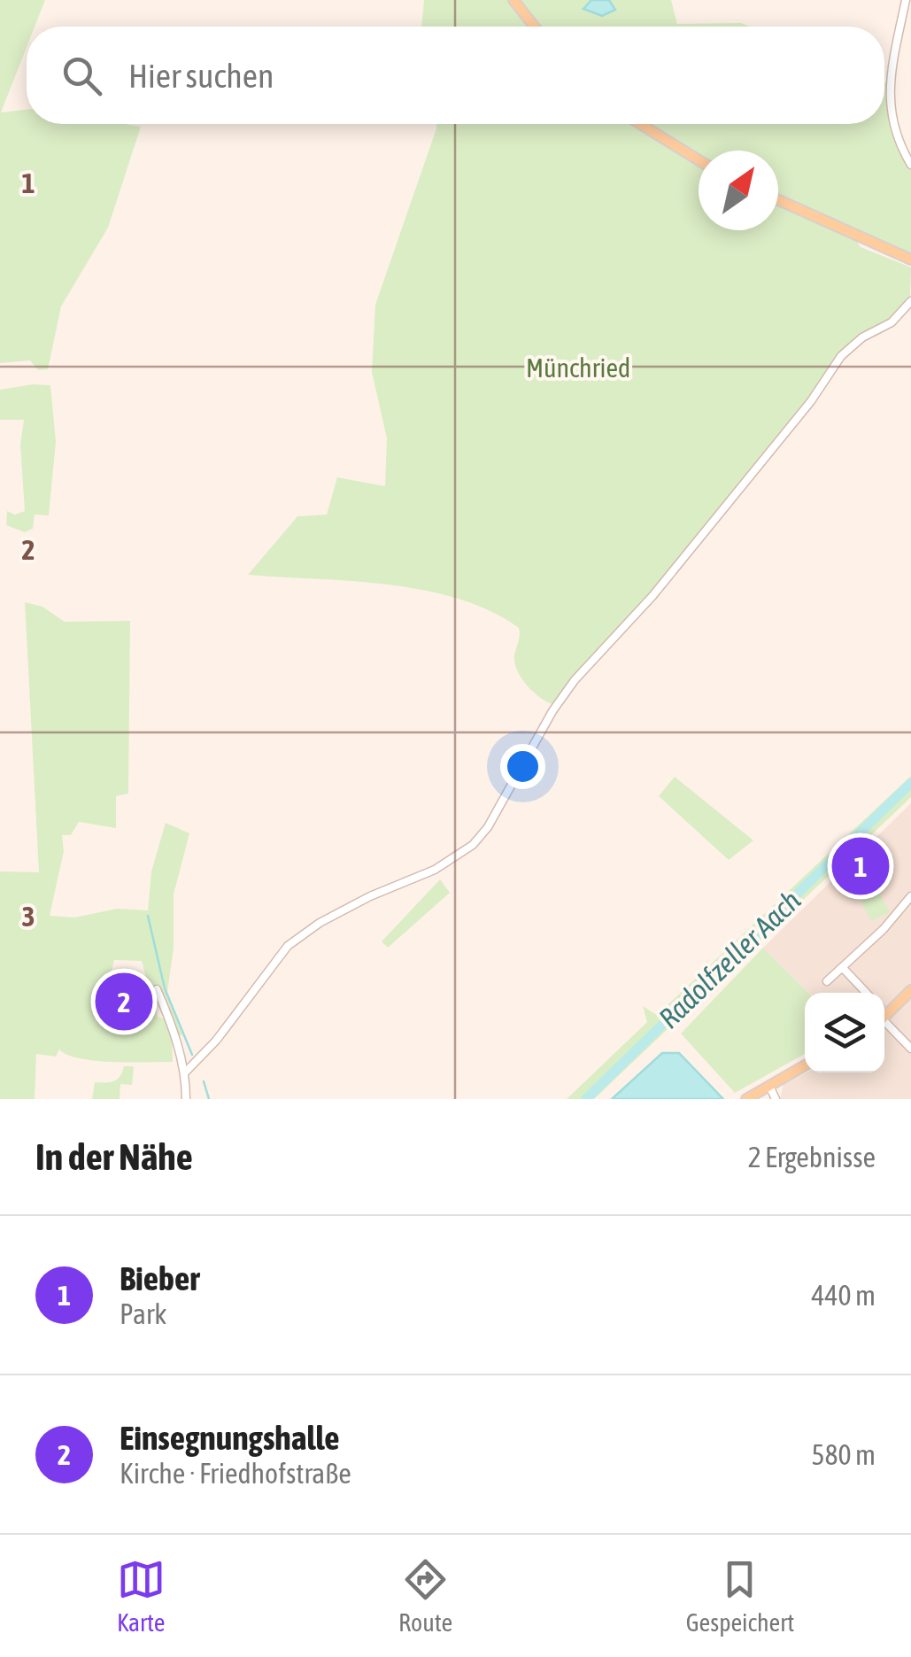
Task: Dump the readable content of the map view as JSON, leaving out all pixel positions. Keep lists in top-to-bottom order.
{
  "water": ["Radolfzeller Aach"],
  "parks": ["Münchried"],
  "north": "top right",
  "page": {
    "search": "Hier suchen",
    "pins": ["1", "2"],
    "heading": ["In der Nähe", "2 Ergebnisse"],
    "list": [
      {
        "mark": "1",
        "name": "Bieber",
        "note": "Park",
        "value": "440 m"
      },
      {
        "mark": "2",
        "name": "Einsegnungshalle",
        "note": "Kirche · Friedhofstraße",
        "value": "580 m"
      }
    ],
    "nav": ["Karte", "Route", "Gespeichert"]
  },
  "grid": {
    "rows": ["1", "2", "3"]
  }
}
